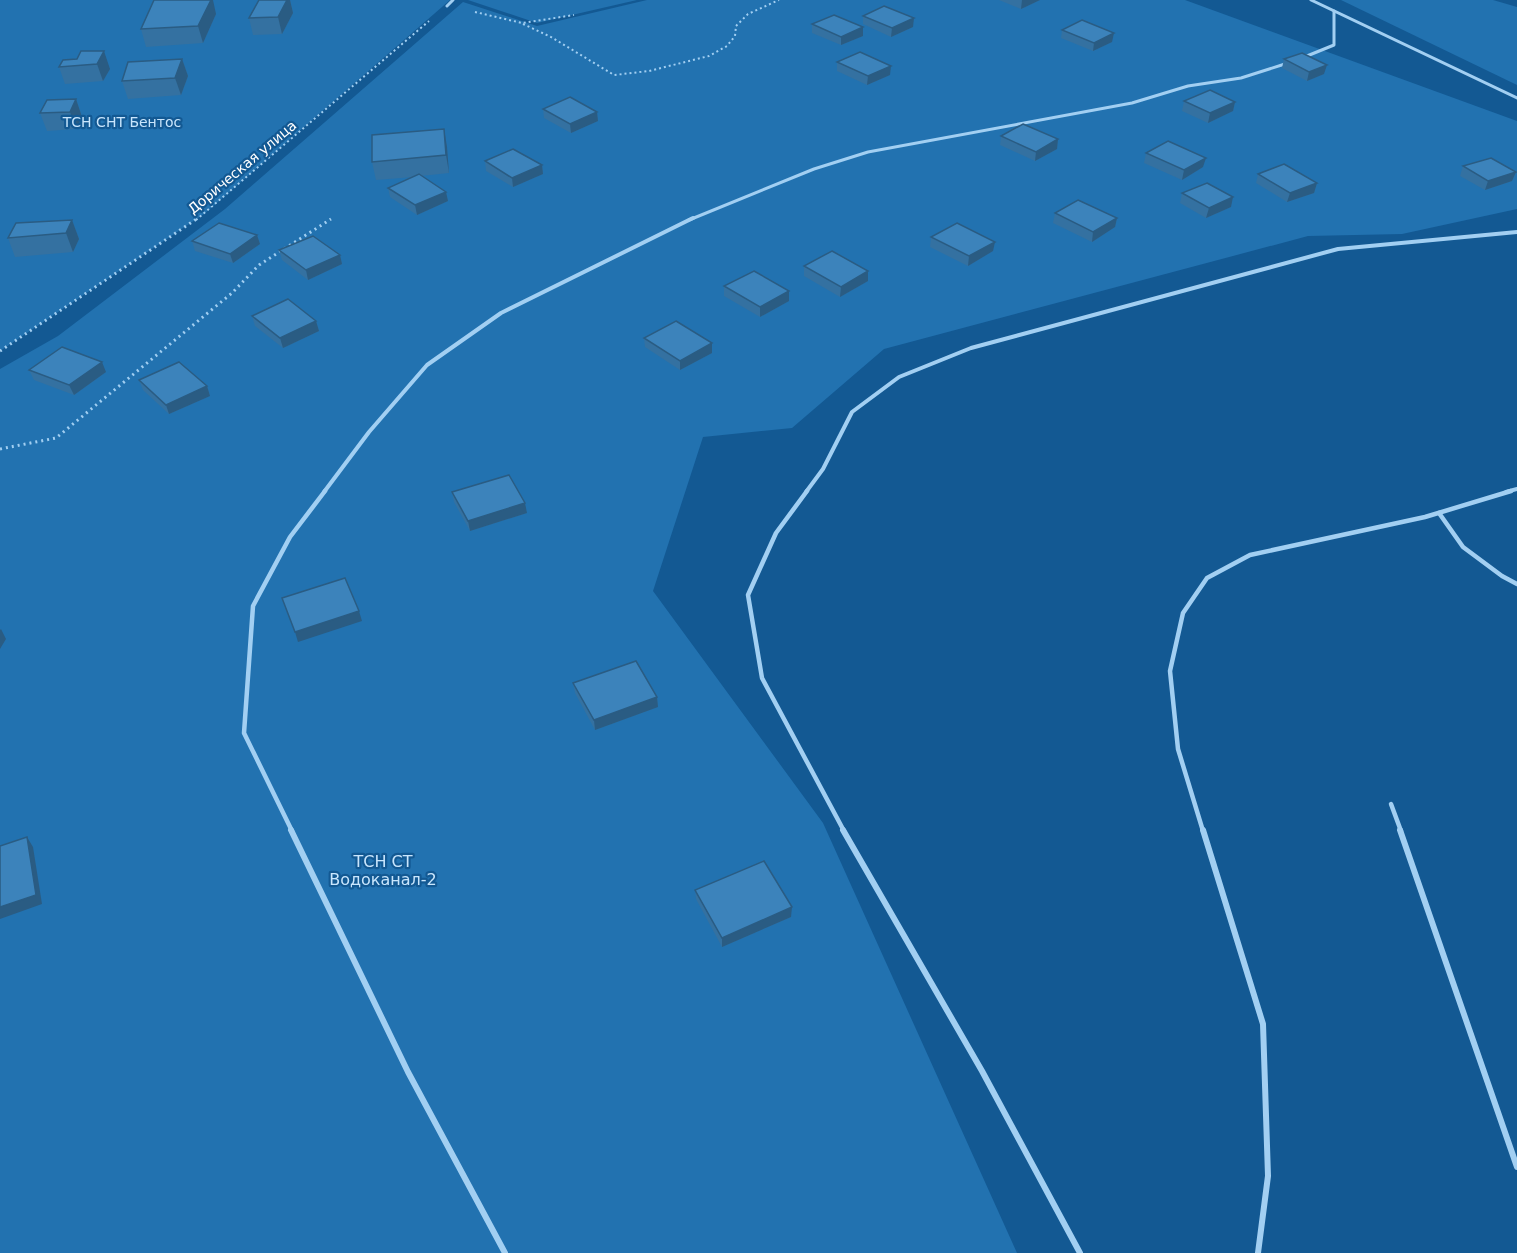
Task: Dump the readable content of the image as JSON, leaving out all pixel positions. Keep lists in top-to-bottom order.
{
  "streets": {
    "path": ["Дорическая улица"]
  },
  "parks": ["ТСН СНТ Бентос", "ТСН СТ Водоканал-2"]
}
